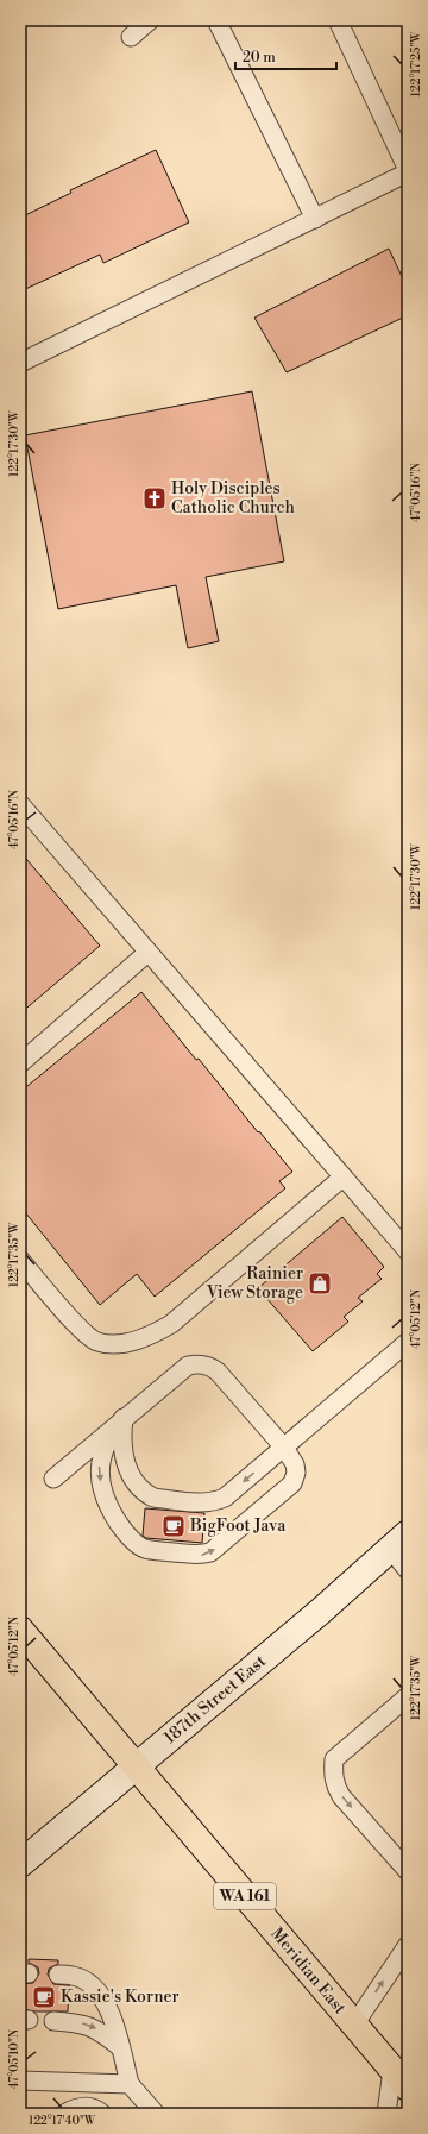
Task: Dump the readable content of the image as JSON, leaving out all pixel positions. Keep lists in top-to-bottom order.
{
  "streets": {
    "main road": ["WA 161", "Meridian East"],
    "street": ["187th Street East"]
  },
  "crossings": [
    ["187th Street East", "WA 161"],
    ["187th Street East", "Meridian East"],
    ["WA 161", "Meridian East"]
  ],
  "places": {
    "church": ["Holy Disciples Catholic Church"],
    "shop": ["Rainier View Storage"],
    "cafe": ["BigFoot Java", "Kassie's Korner"]
  },
  "scale_bar": "20 m",
  "coordinates": [
    "122°17'25\"W",
    "122°17'30\"W",
    "47°05'16\"N",
    "122°17'35\"W",
    "47°05'12\"N",
    "47°05'10\"N",
    "122°17'40\"W"
  ]
}
